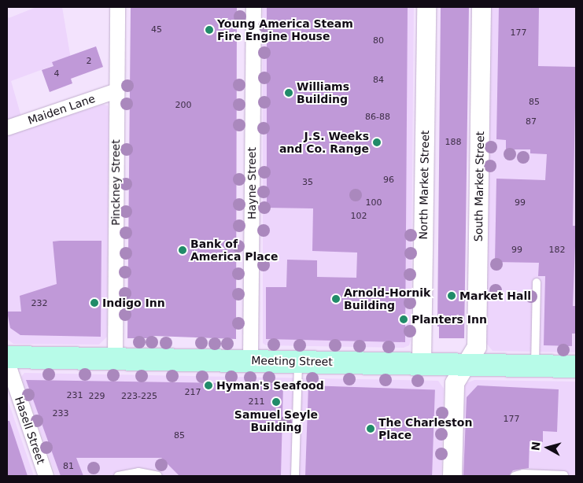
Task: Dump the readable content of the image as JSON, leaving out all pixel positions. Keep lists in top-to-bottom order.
{
  "streets": {
    "main road": ["Meeting Street"],
    "street": [
      "Maiden Lane",
      "Pinckney Street",
      "Hayne Street",
      "North Market Street",
      "South Market Street",
      "Hasell Street"
    ]
  },
  "crossings": [
    ["Maiden Lane", "Pinckney Street"],
    ["Pinckney Street", "Meeting Street"],
    ["Hayne Street", "Meeting Street"],
    ["North Market Street", "Meeting Street"],
    ["South Market Street", "Meeting Street"]
  ],
  "places": [
    "Young America Steam Fire Engine House",
    "Williams Building",
    "J.S. Weeks and Co. Range",
    "Bank of America Place",
    "Market Hall",
    "Arnold-Hornik Building",
    "Indigo Inn",
    "Planters Inn",
    "Hyman's Seafood",
    "Samuel Seyle Building",
    "The Charleston Place"
  ],
  "house_numbers": [
    "45",
    "177",
    "80",
    "2",
    "4",
    "84",
    "85",
    "200",
    "86-88",
    "87",
    "188",
    "96",
    "35",
    "100",
    "99",
    "102",
    "99",
    "182",
    "232",
    "217",
    "231",
    "229",
    "223-225",
    "211",
    "233",
    "177",
    "85",
    "81"
  ],
  "north": "left"
}
